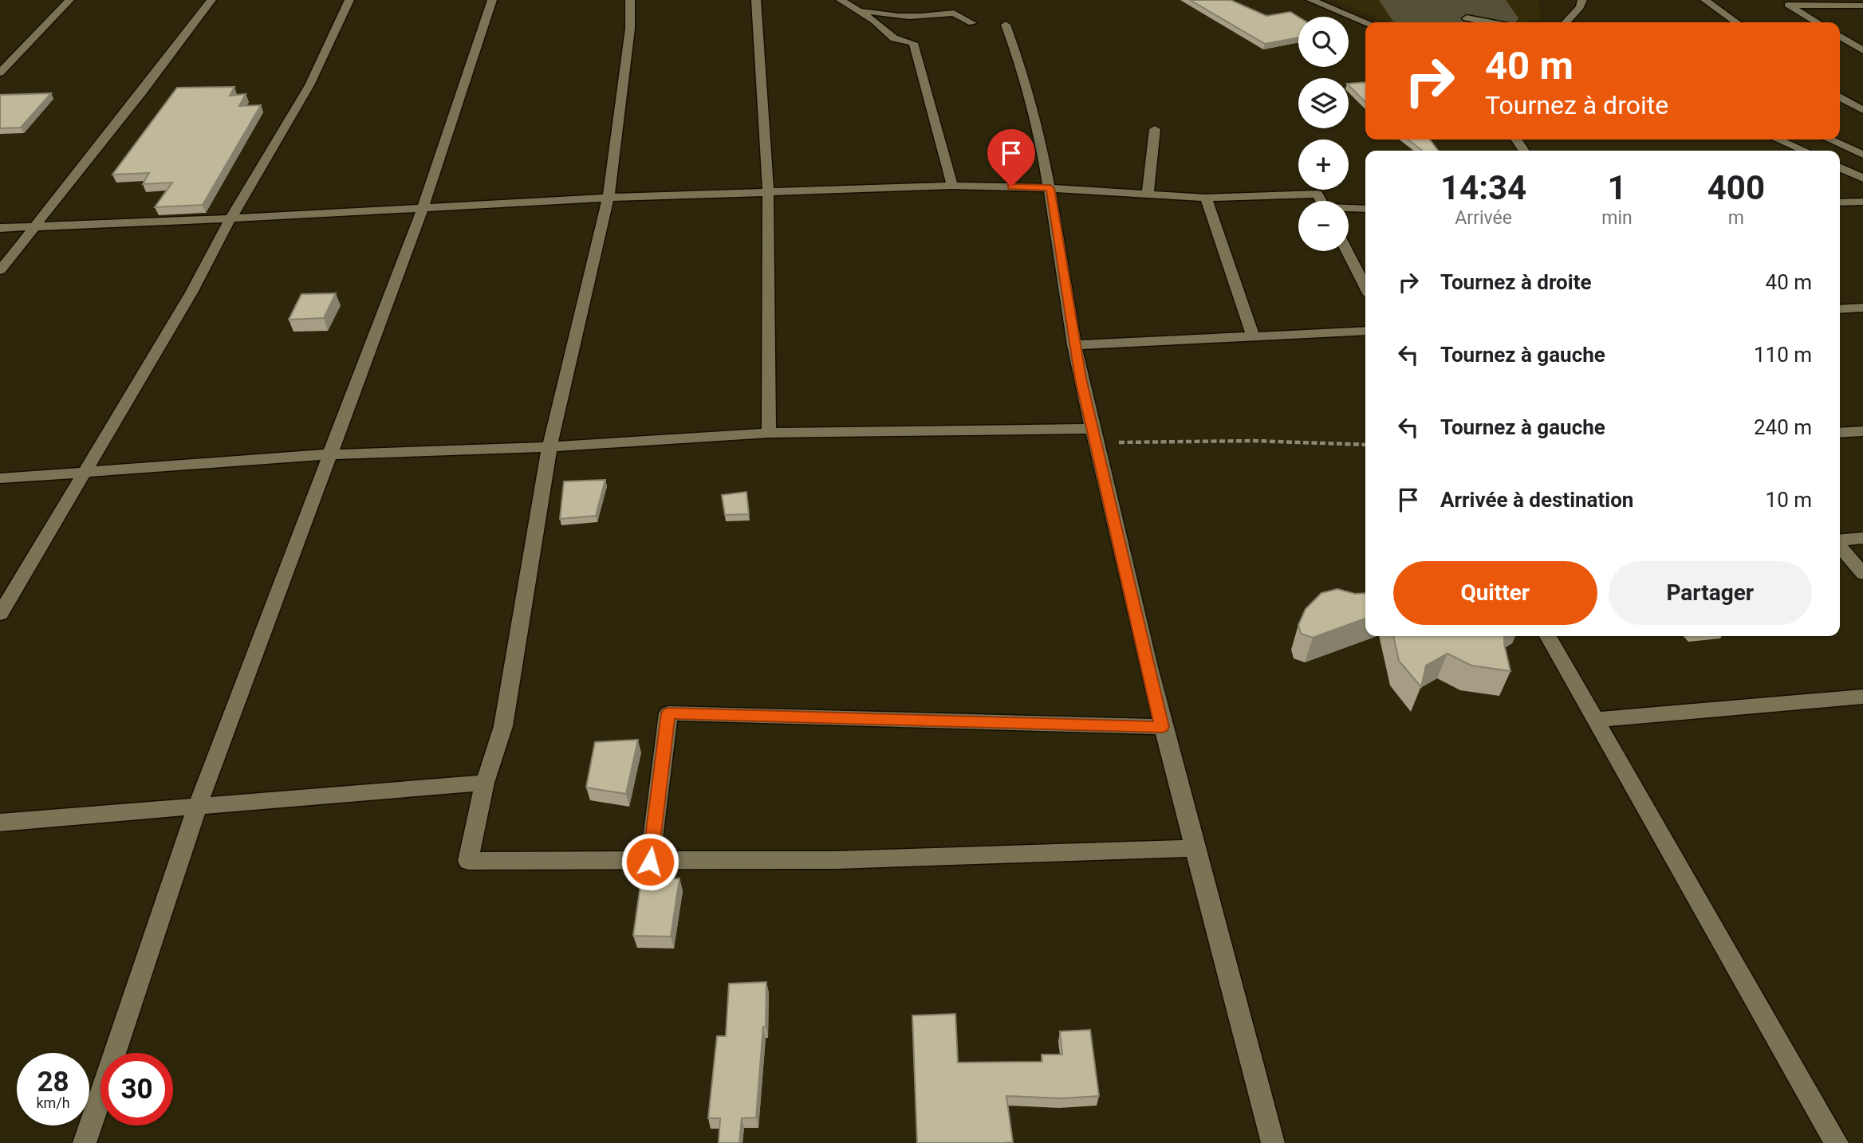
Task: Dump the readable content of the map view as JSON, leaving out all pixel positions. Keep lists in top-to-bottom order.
{
  "page": {
    "map_buttons": ["+", "−"],
    "turn": ["40 m", "Tournez à droite"],
    "eta": [
      "14:34",
      "Arrivée",
      "1",
      "min",
      "400",
      "m"
    ],
    "list": [
      {
        "name": "Tournez à droite",
        "value": "40 m"
      },
      {
        "name": "Tournez à gauche",
        "value": "110 m"
      },
      {
        "name": "Tournez à gauche",
        "value": "240 m"
      },
      {
        "name": "Arrivée à destination",
        "value": "10 m"
      }
    ],
    "buttons": ["Quitter", "Partager"],
    "speed": "28 km/h",
    "limit": "30"
  }
}
